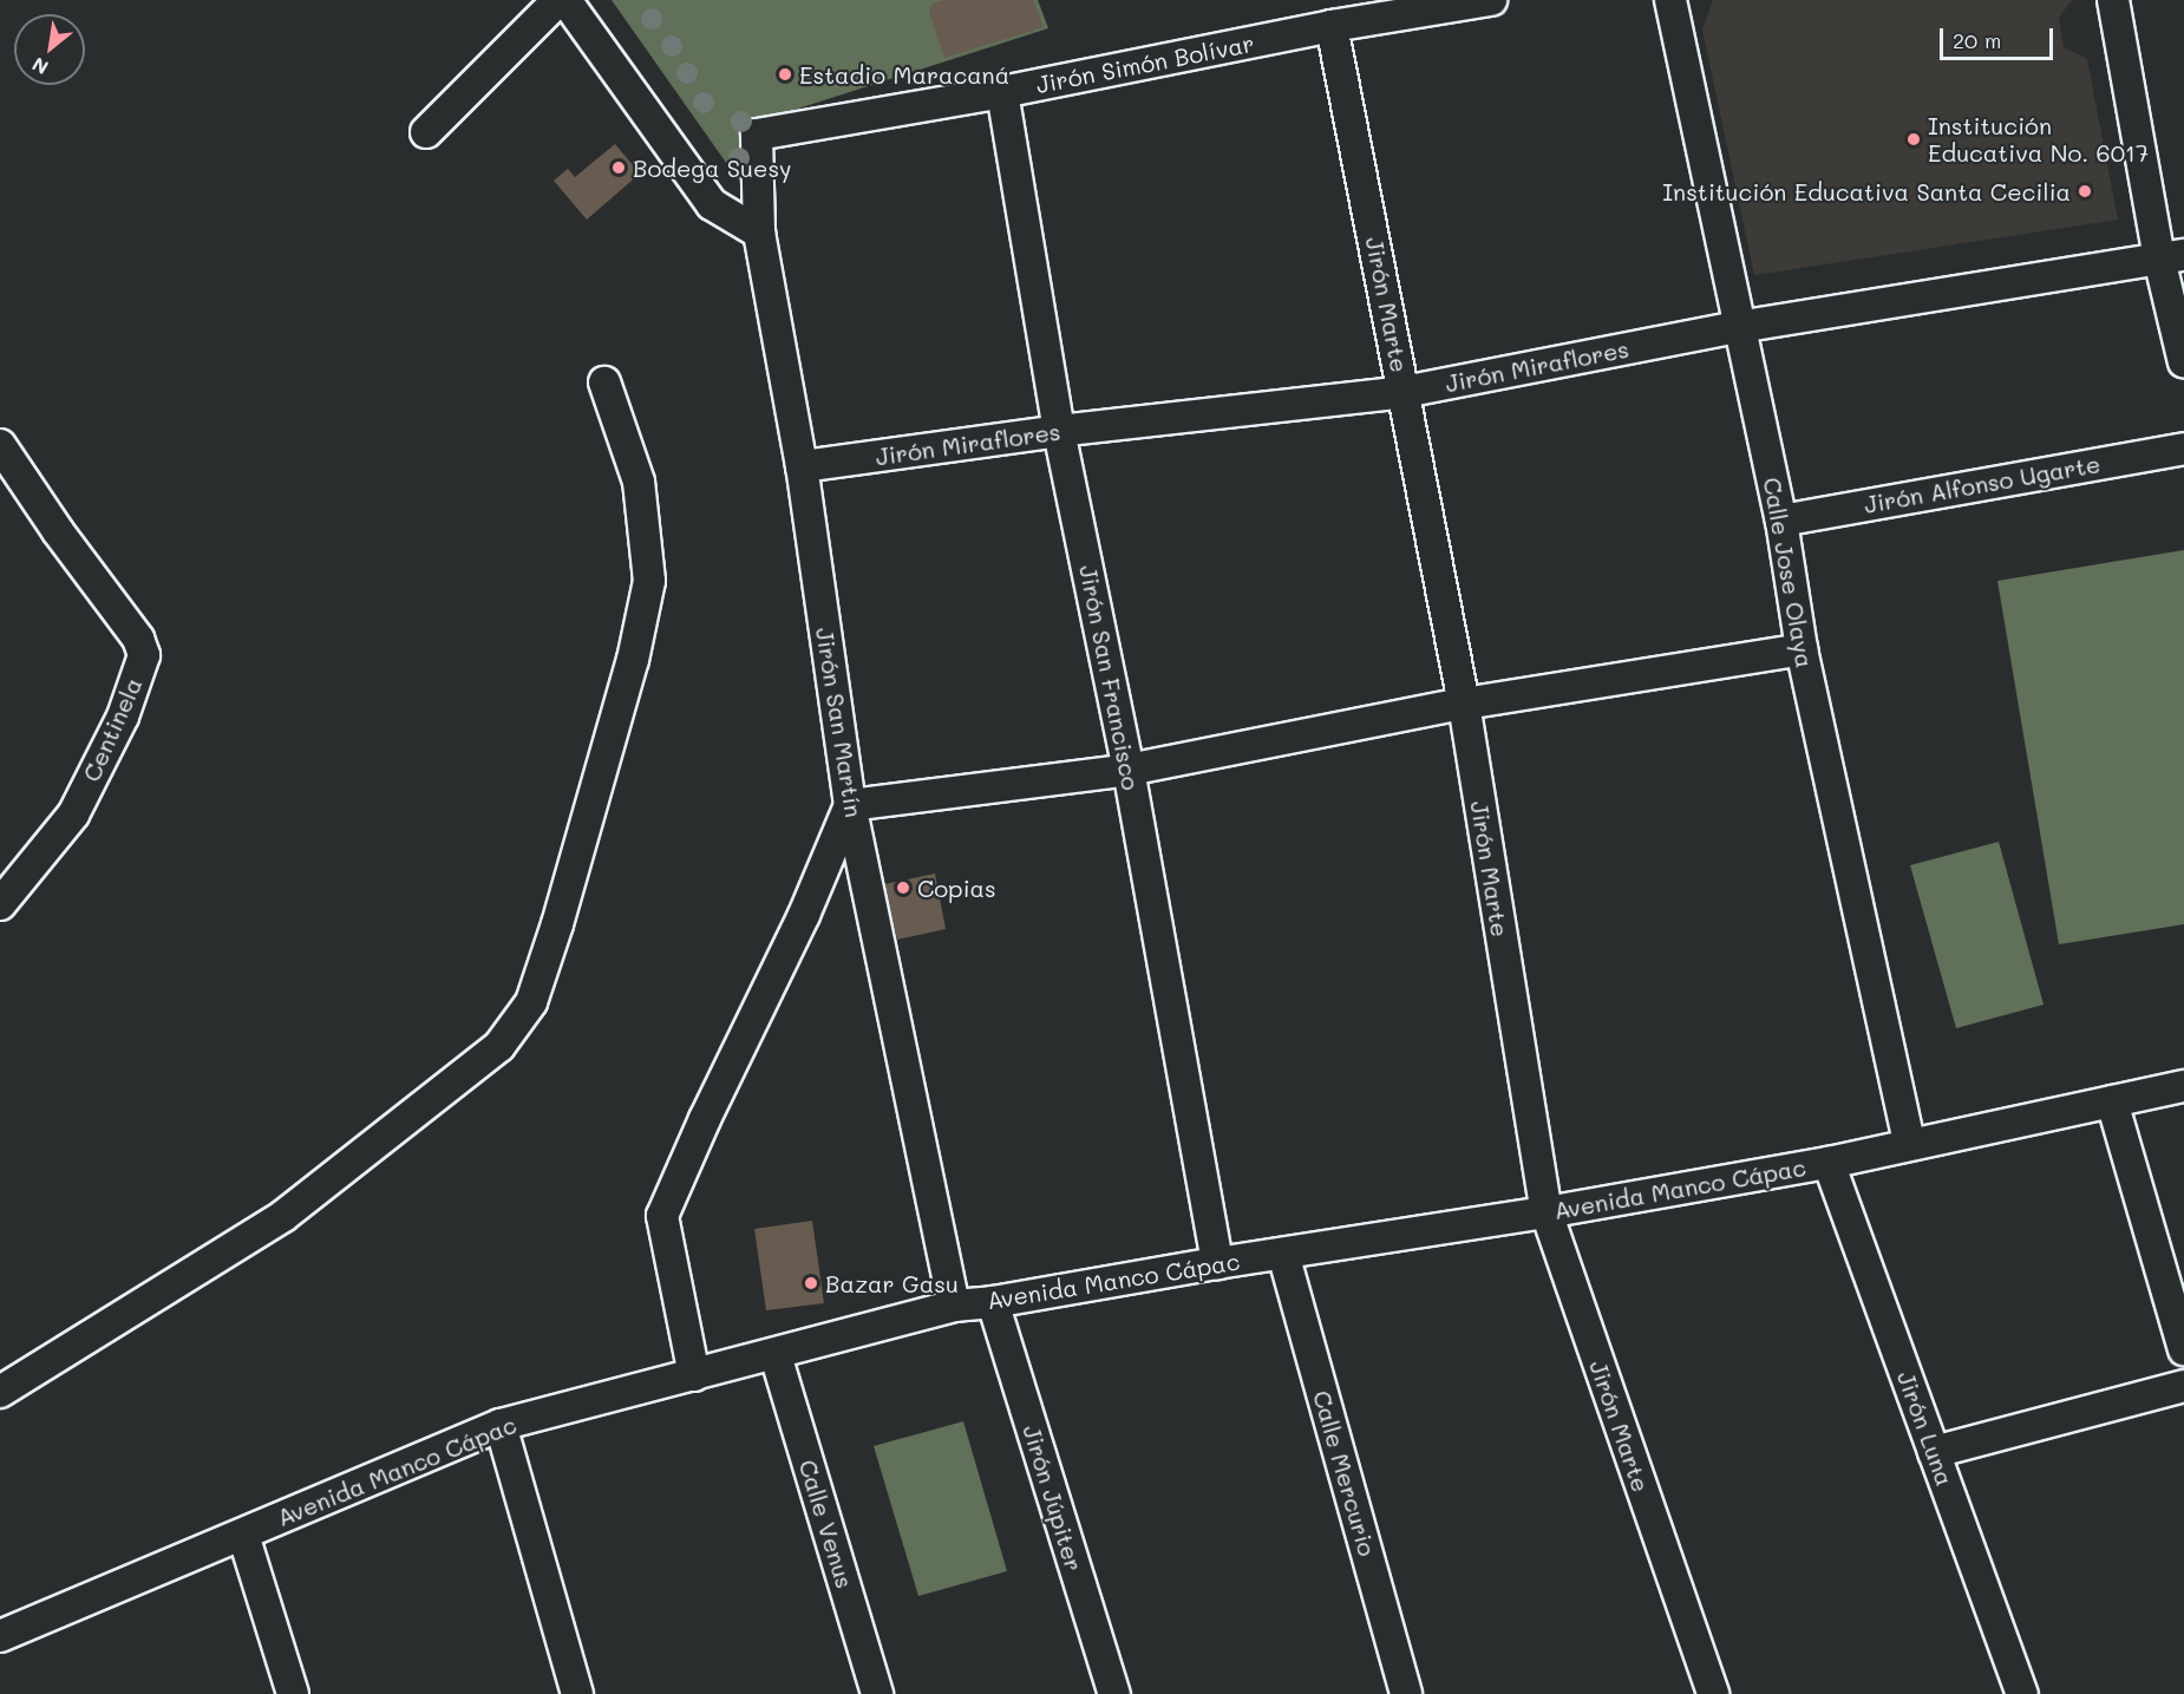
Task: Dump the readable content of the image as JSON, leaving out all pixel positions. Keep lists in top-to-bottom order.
{
  "streets": {
    "street": [
      "Jirón Simón Bolívar",
      "Jirón Marte",
      "Jirón Miraflores",
      "Jirón Alfonso Ugarte",
      "Calle Jose Olaya",
      "Jirón San Francisco",
      "Jirón San Martín",
      "Centinela",
      "Avenida Manco Cápac",
      "Jirón Luna",
      "Calle Mercurio",
      "Jirón Júpiter",
      "Calle Venus"
    ]
  },
  "crossings": [
    ["Jirón Simón Bolívar", "Jirón Marte"],
    ["Jirón Simón Bolívar", "Jirón San Francisco"],
    ["Jirón Simón Bolívar", "Jirón San Martín"],
    ["Jirón Marte", "Jirón Miraflores"],
    ["Jirón Marte", "Avenida Manco Cápac"],
    ["Jirón Miraflores", "Calle Jose Olaya"],
    ["Jirón Miraflores", "Jirón San Francisco"],
    ["Jirón Miraflores", "Jirón San Martín"],
    ["Jirón Alfonso Ugarte", "Calle Jose Olaya"],
    ["Calle Jose Olaya", "Avenida Manco Cápac"],
    ["Jirón San Francisco", "Avenida Manco Cápac"],
    ["Jirón San Martín", "Avenida Manco Cápac"],
    ["Avenida Manco Cápac", "Jirón Luna"],
    ["Avenida Manco Cápac", "Calle Mercurio"],
    ["Avenida Manco Cápac", "Jirón Júpiter"],
    ["Avenida Manco Cápac", "Calle Venus"]
  ],
  "places": [
    "Estadio Maracaná",
    "Institución Educativa No. 6017",
    "Bodega Suesy",
    "Institución Educativa Santa Cecilia",
    "Copias",
    "Bazar Gasu"
  ],
  "scale_bar": "20 m",
  "north": "bottom left"
}
